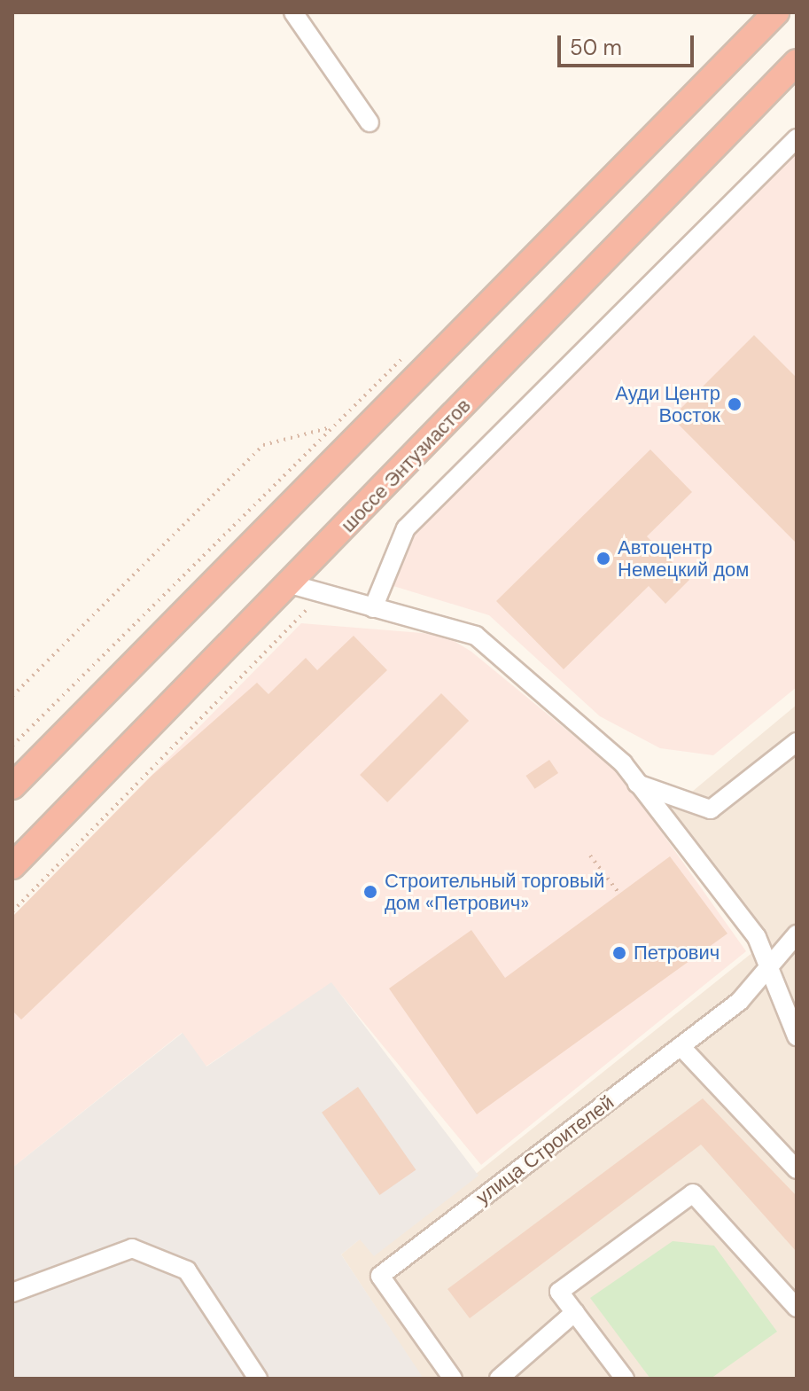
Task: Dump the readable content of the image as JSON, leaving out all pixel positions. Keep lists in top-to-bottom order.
{
  "streets": {
    "highway": ["шоссе Энтузиастов"],
    "street": ["улица Строителей"]
  },
  "places": [
    "Ауди Центр Восток",
    "Автоцентр Немецкий дом",
    "Строительный торговый дом «Петрович»",
    "Петрович"
  ],
  "scale_bar": "50 m"
}
